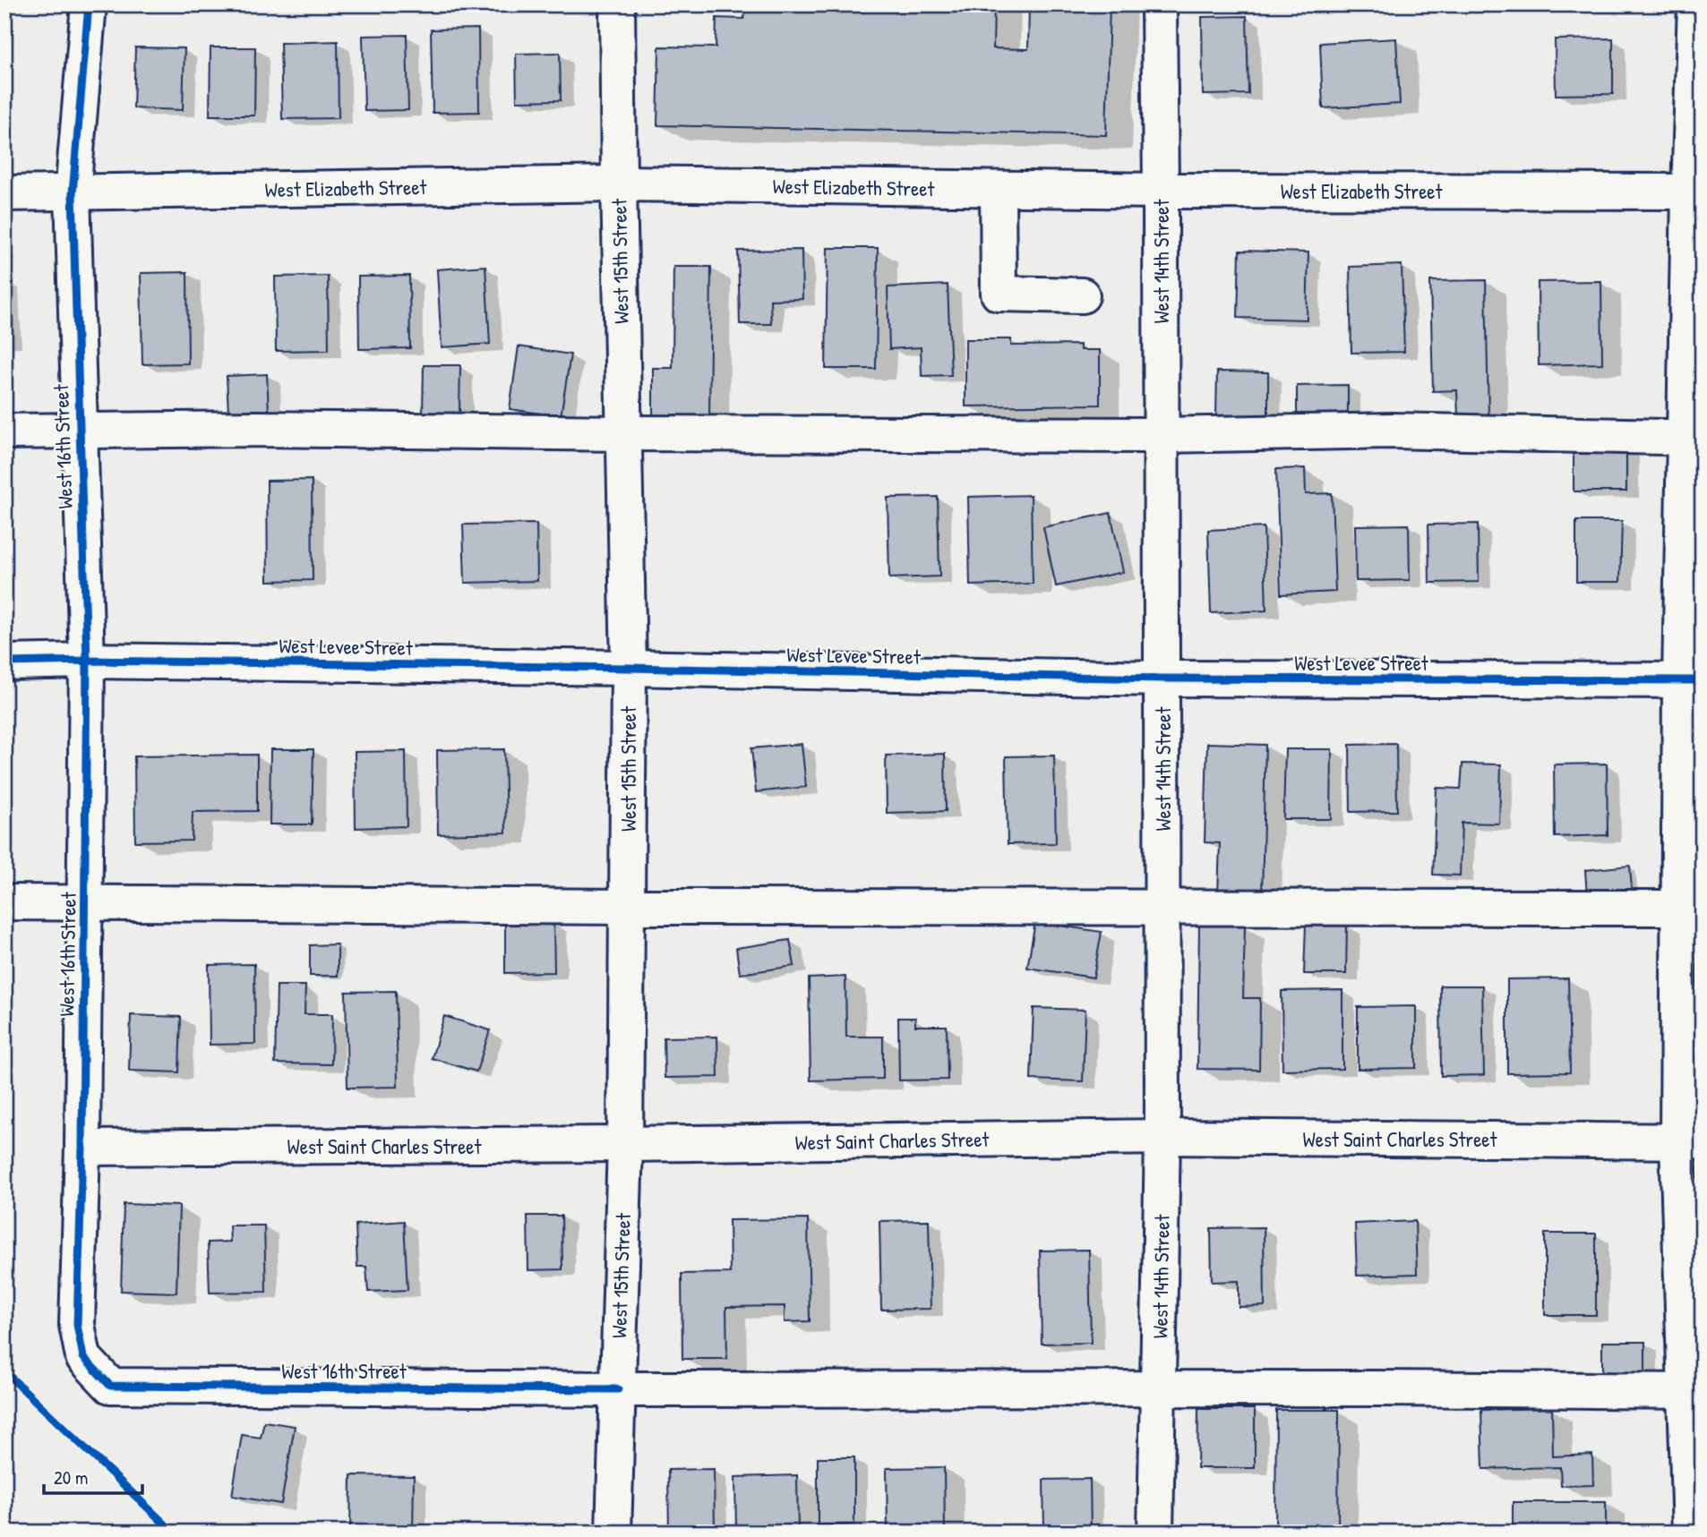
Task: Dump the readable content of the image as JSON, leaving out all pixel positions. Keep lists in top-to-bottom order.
{
  "streets": {
    "street": [
      "West Elizabeth Street",
      "West 15th Street",
      "West 14th Street",
      "West 16th Street",
      "West Levee Street",
      "West Saint Charles Street"
    ]
  },
  "crossings": [
    ["West Elizabeth Street", "West 15th Street"],
    ["West Elizabeth Street", "West 14th Street"],
    ["West Elizabeth Street", "West 16th Street"],
    ["West 15th Street", "West 16th Street"],
    ["West 15th Street", "West Levee Street"],
    ["West 15th Street", "West Saint Charles Street"],
    ["West 14th Street", "West 16th Street"],
    ["West 14th Street", "West Levee Street"],
    ["West 14th Street", "West Saint Charles Street"],
    ["West 16th Street", "West Levee Street"],
    ["West 16th Street", "West Saint Charles Street"]
  ],
  "scale_bar": "20 m"
}
